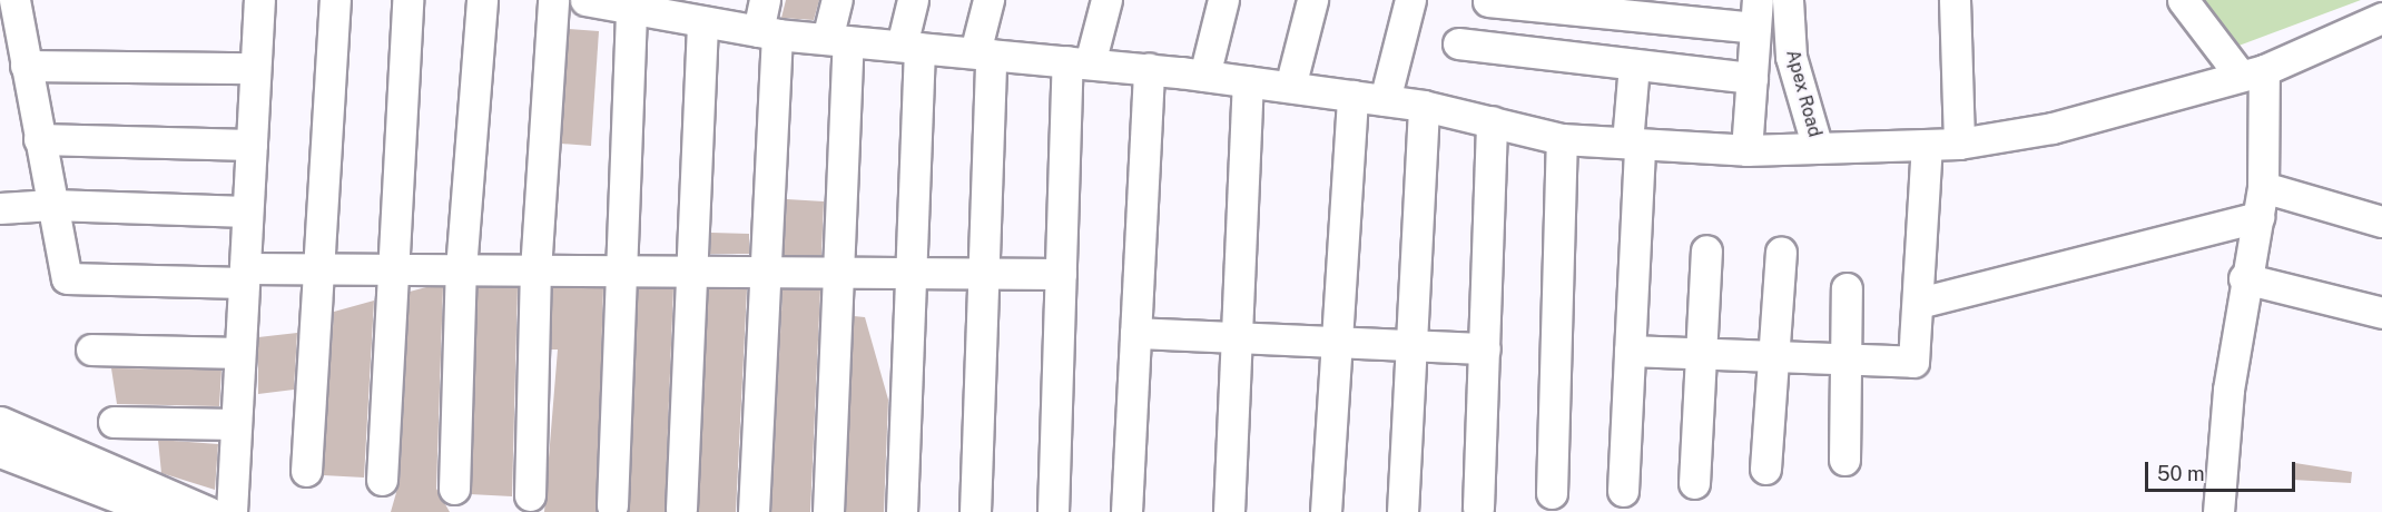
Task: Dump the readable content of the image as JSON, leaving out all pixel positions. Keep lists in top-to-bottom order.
{
  "streets": {
    "street": ["Apex Road"]
  },
  "scale_bar": "50 m"
}
